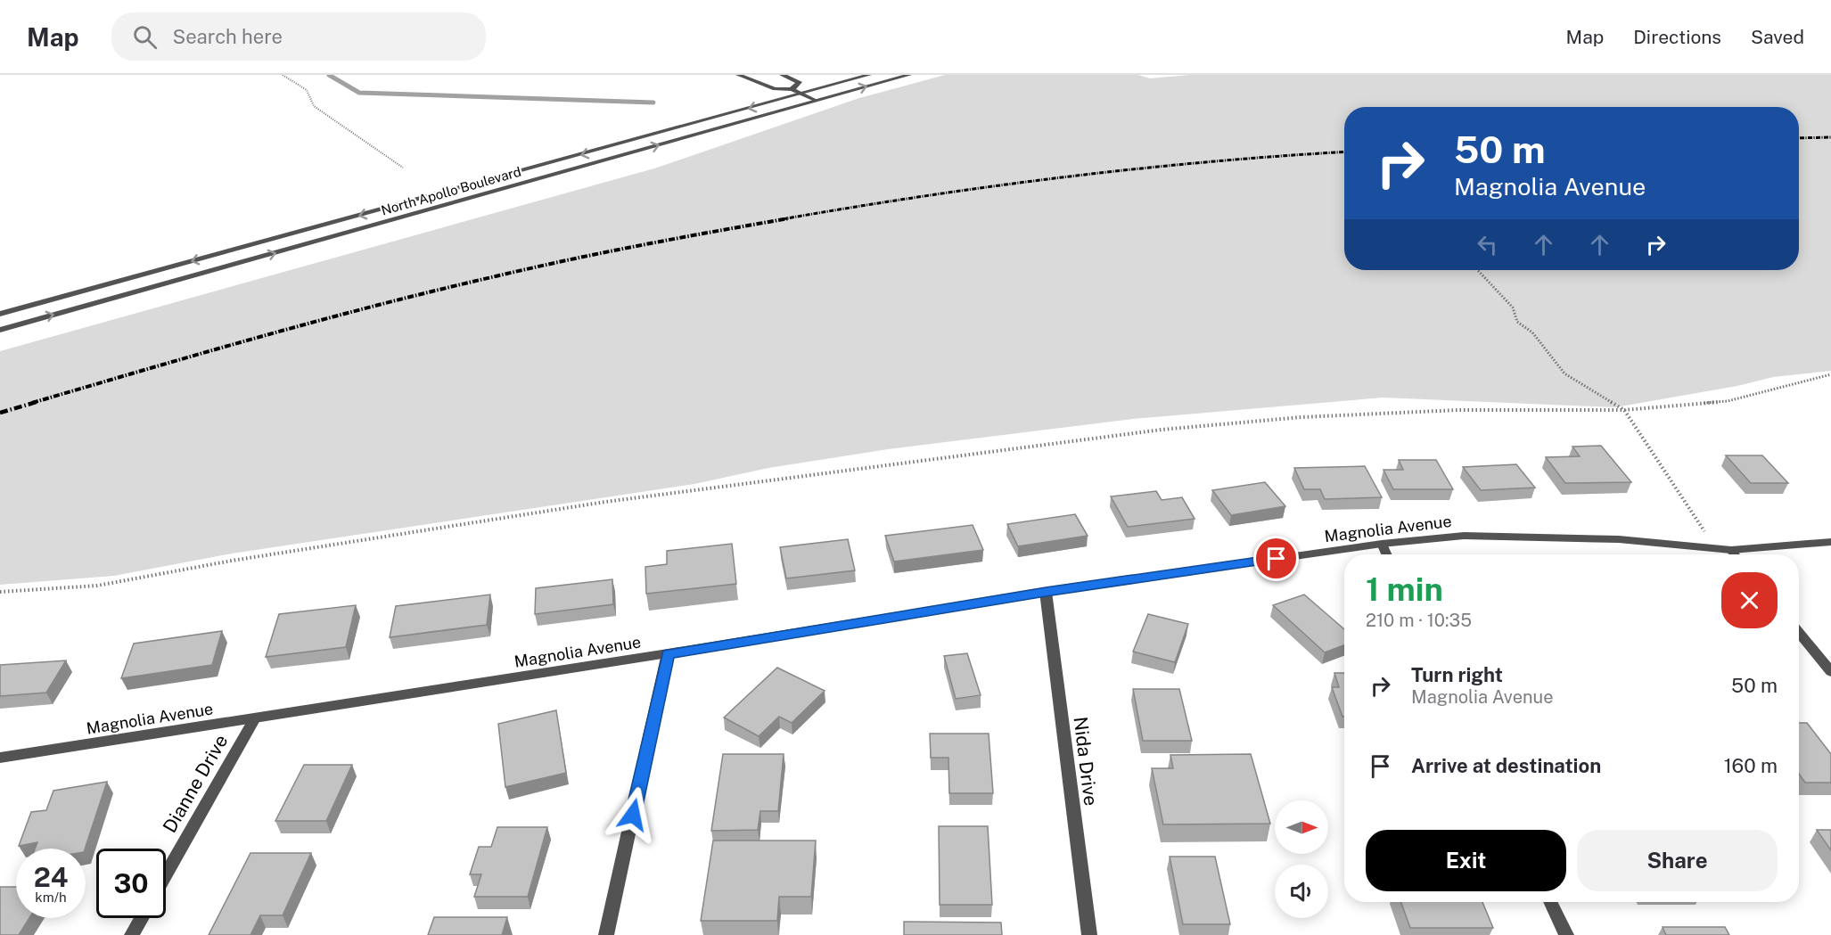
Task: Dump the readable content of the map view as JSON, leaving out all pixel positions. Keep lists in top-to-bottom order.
{
  "streets": {
    "street": [
      "North Apollo Boulevard",
      "Magnolia Avenue",
      "Nida Drive",
      "Dianne Drive"
    ]
  },
  "crossings": [
    ["Magnolia Avenue", "Nida Drive"],
    ["Magnolia Avenue", "Dianne Drive"]
  ],
  "north": "right",
  "page": {
    "header": "Map",
    "search": "Search here",
    "nav": ["Map", "Directions", "Saved"],
    "turn": ["50 m", "Magnolia Avenue"],
    "heading": ["1 min", "210 m · 10:35"],
    "list": [
      {
        "name": "Turn right",
        "note": "Magnolia Avenue",
        "value": "50 m"
      },
      {
        "name": "Arrive at destination",
        "value": "160 m"
      }
    ],
    "buttons": ["Exit", "Share"],
    "speed": "24 km/h",
    "limit": "30"
  }
}
